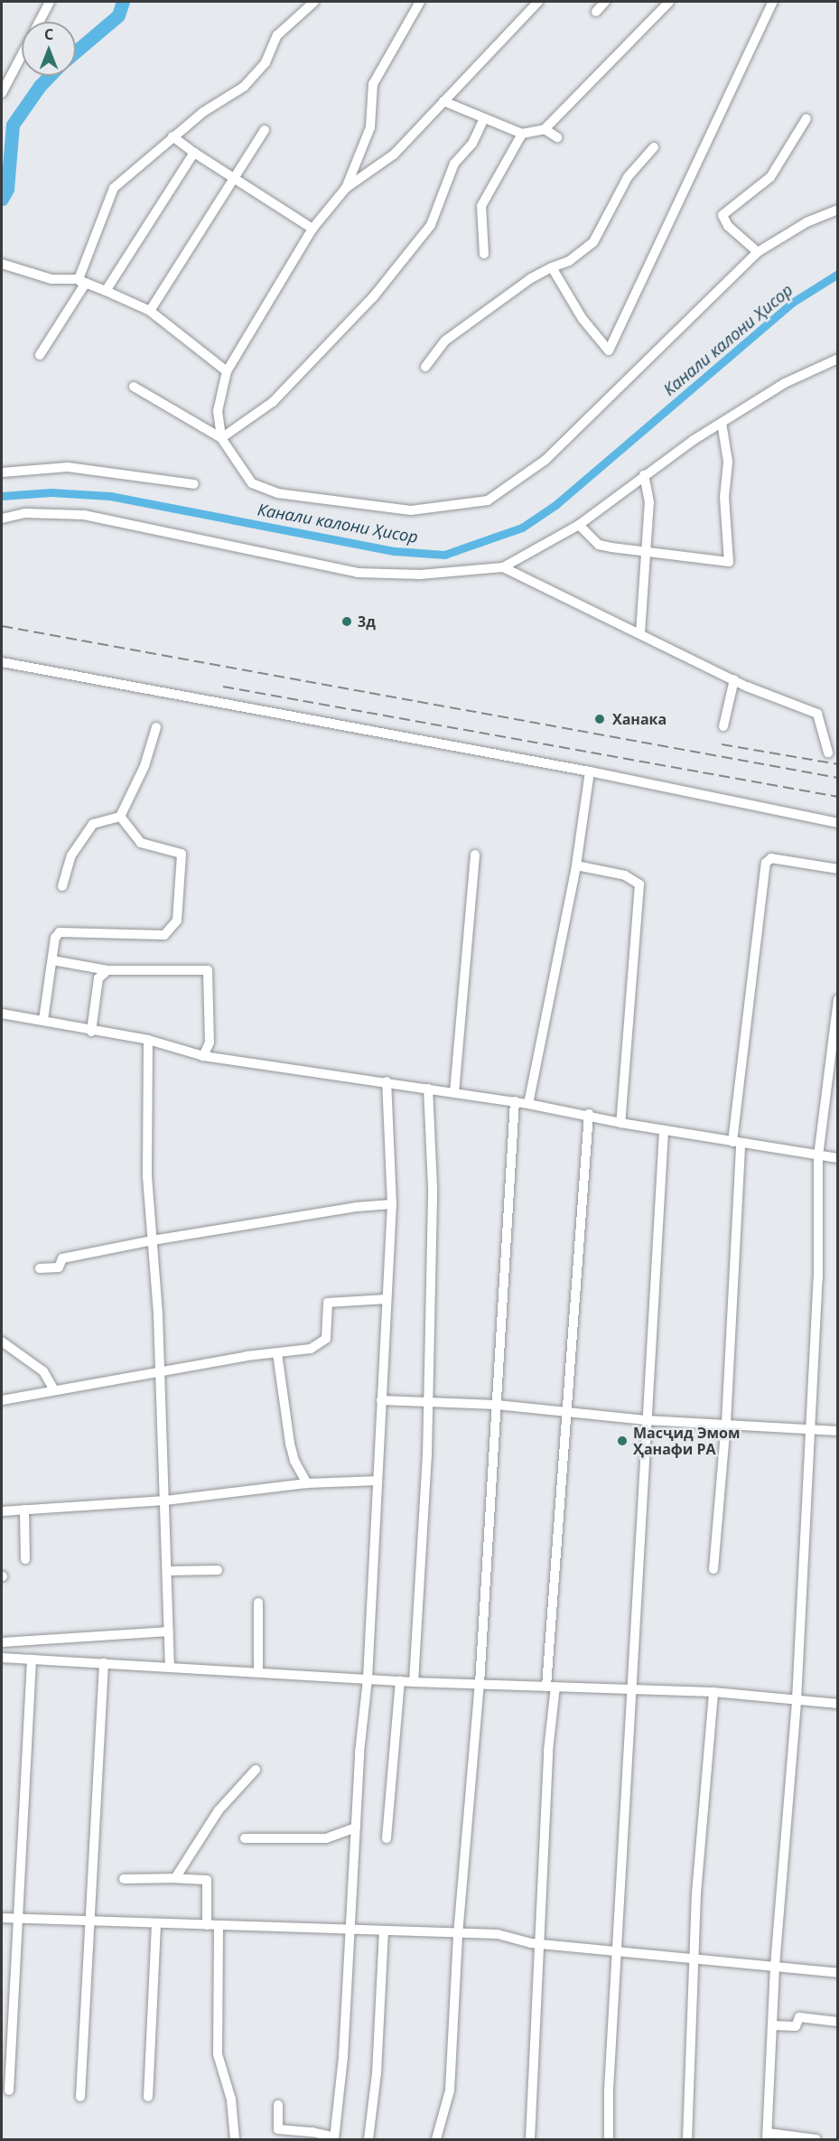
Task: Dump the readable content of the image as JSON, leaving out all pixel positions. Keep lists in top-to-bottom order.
{
  "water": ["Канали калони Ҳисор"],
  "places": ["3д", "Ханака", "Масҷид Эмом Ҳанафи РА"],
  "north": "top"
}
